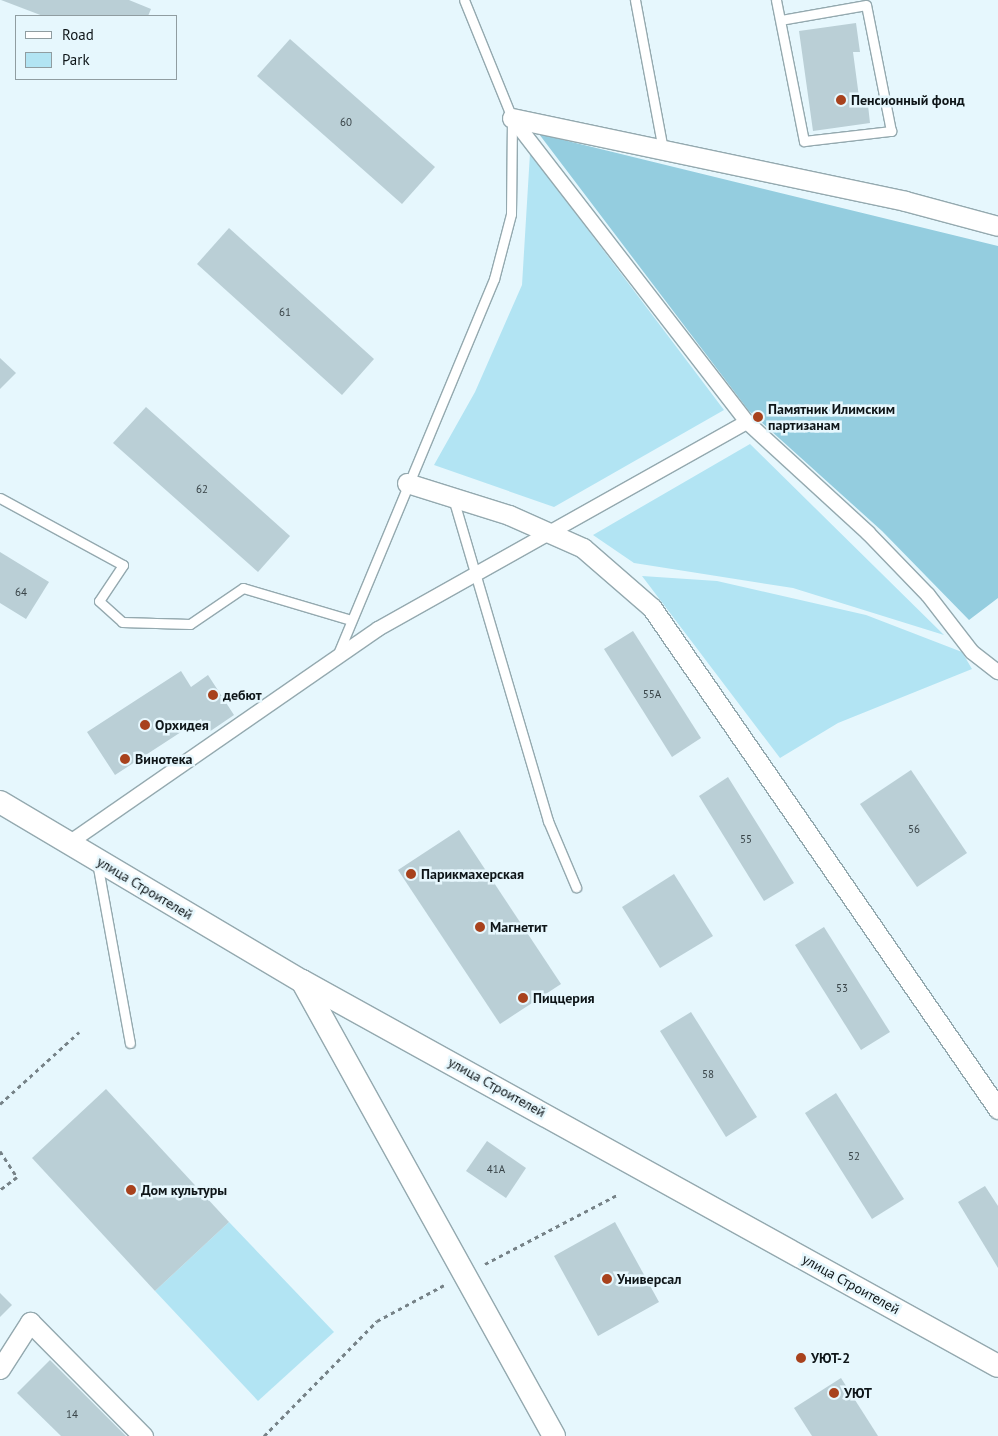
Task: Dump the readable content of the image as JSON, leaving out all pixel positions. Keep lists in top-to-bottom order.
{
  "streets": {
    "street": ["улица Строителей"]
  },
  "places": [
    "Пенсионный фонд",
    "Памятник Илимским партизанам",
    "дебют",
    "Орхидея",
    "Винотека",
    "Парикмахерская",
    "Магнетит",
    "Пиццерия",
    "Дом культуры",
    "Универсал",
    "УЮТ-2",
    "УЮТ"
  ],
  "house_numbers": [
    "60",
    "61",
    "62",
    "64",
    "55А",
    "56",
    "55",
    "53",
    "58",
    "52",
    "41А",
    "14"
  ],
  "legend": ["Road", "Park"]
}
